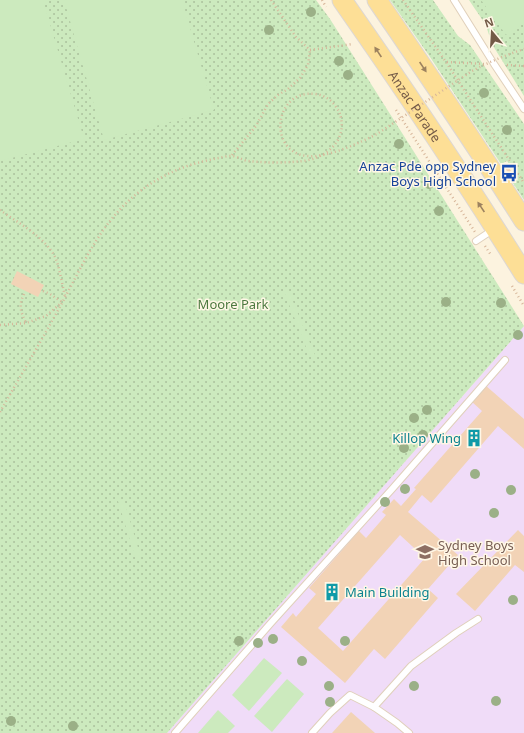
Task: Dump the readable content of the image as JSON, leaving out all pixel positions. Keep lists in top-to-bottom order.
{
  "streets": {
    "main road": ["Anzac Parade"]
  },
  "parks": ["Moore Park"],
  "places": {
    "bus stop": ["Anzac Pde opp Sydney Boys High School"],
    "building": ["Killop Wing", "Main Building"],
    "school or university": ["Sydney Boys High School"]
  },
  "north": "top"
}
